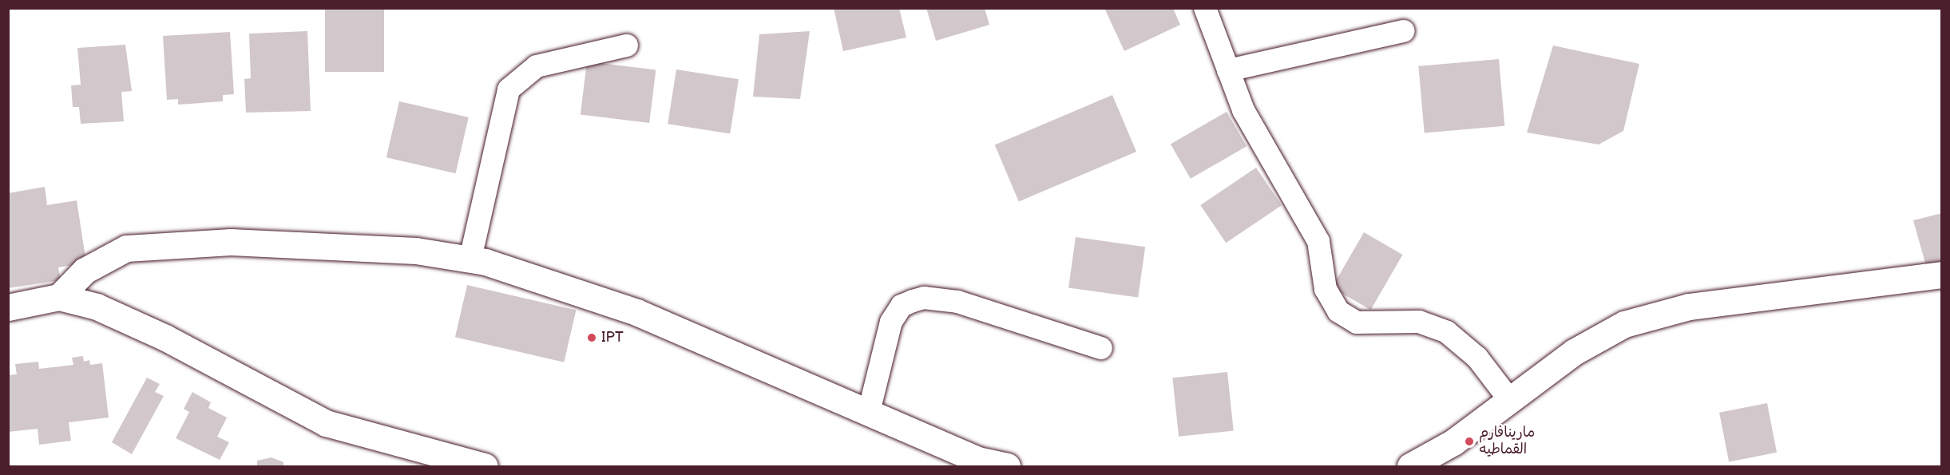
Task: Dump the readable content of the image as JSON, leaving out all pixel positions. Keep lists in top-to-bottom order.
{
  "places": ["IPT", "مارينافارم القماطيه"]
}
